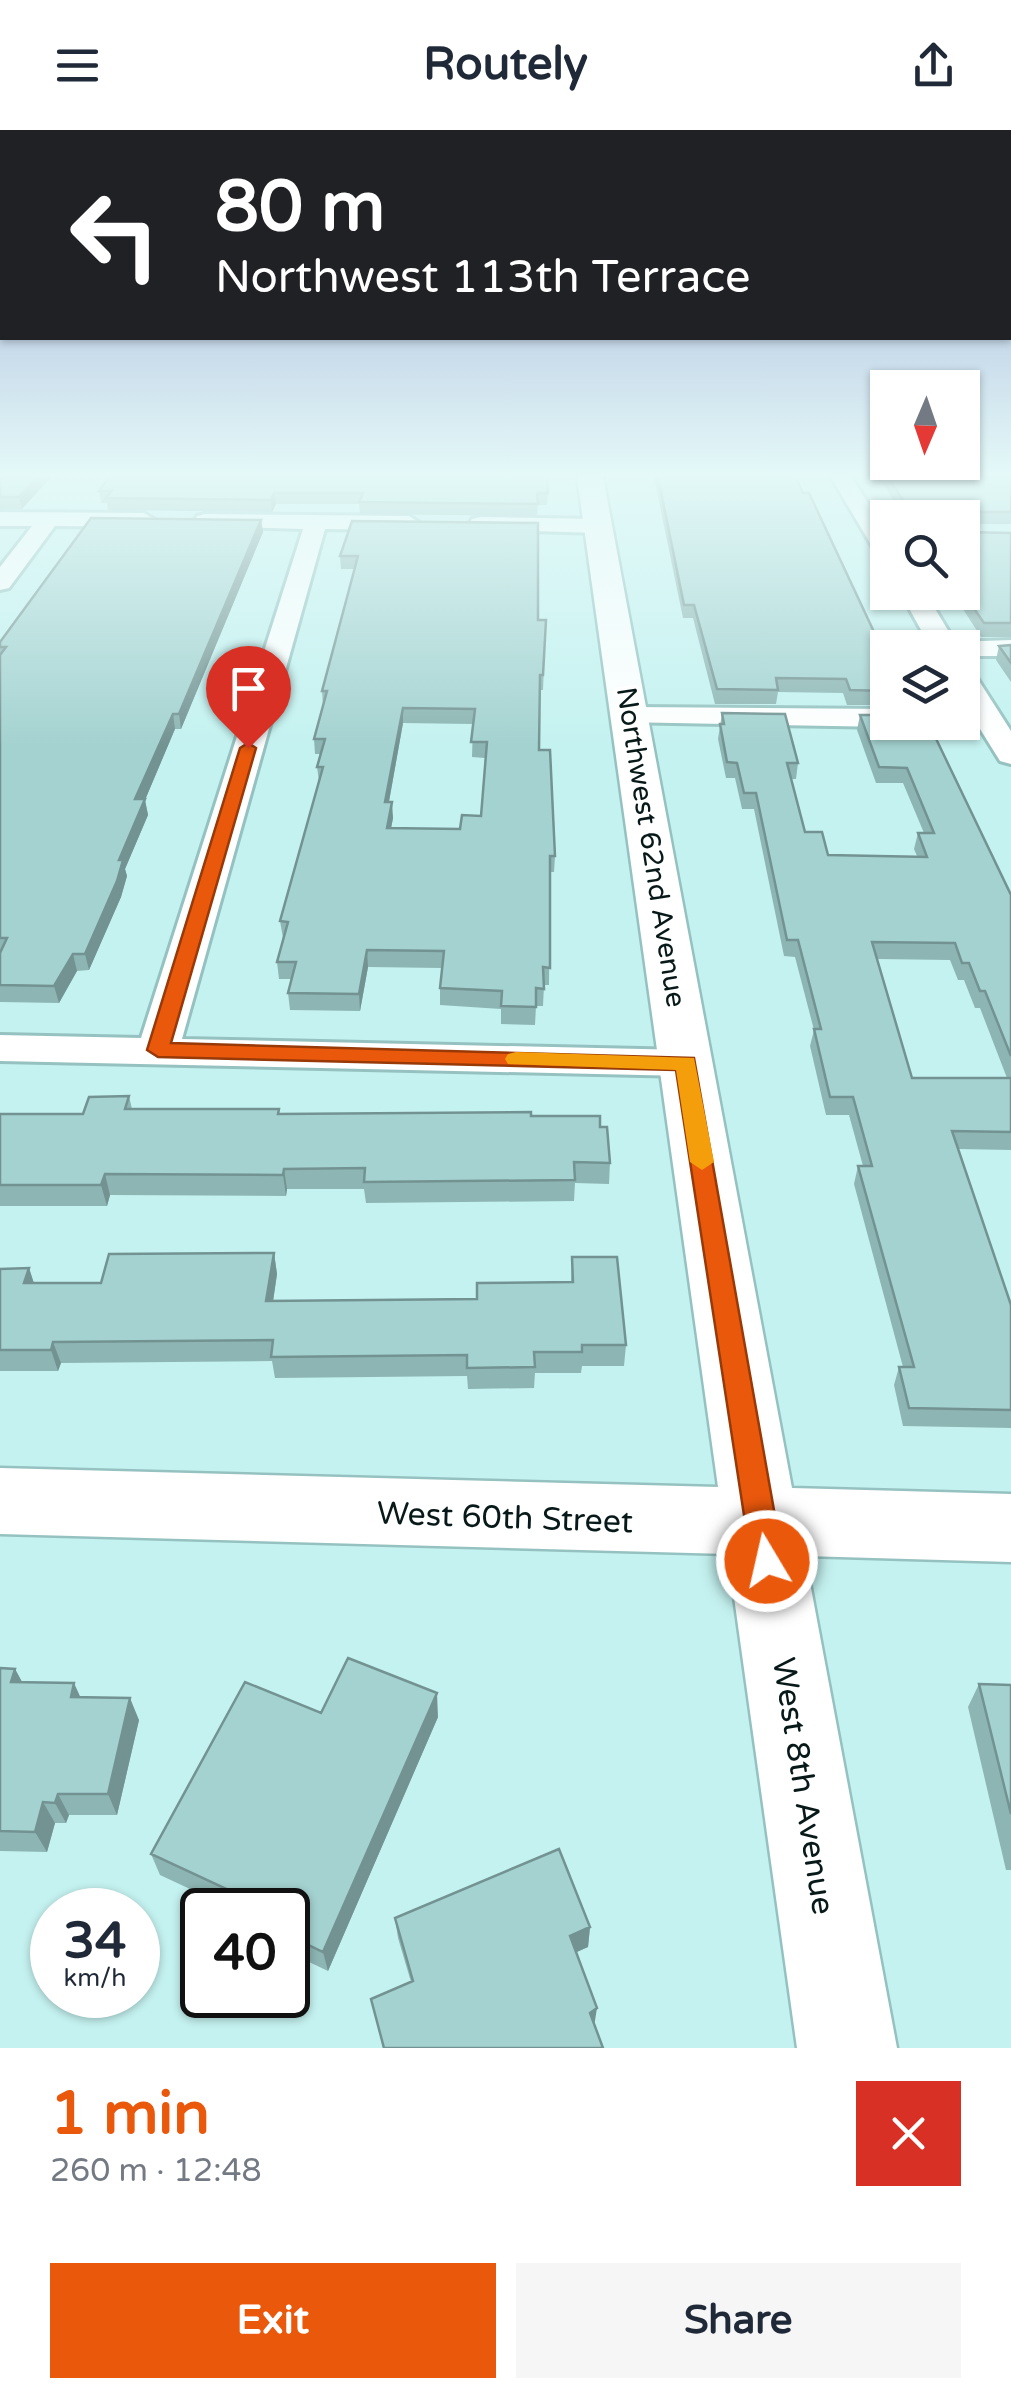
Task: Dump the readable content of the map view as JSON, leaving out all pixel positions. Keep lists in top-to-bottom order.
{
  "streets": {
    "street": ["Northwest 62nd Avenue", "West 60th Street", "West 8th Avenue"]
  },
  "crossings": [
    ["Northwest 62nd Avenue", "West 60th Street"],
    ["Northwest 62nd Avenue", "West 8th Avenue"],
    ["West 60th Street", "West 8th Avenue"]
  ],
  "north": "bottom",
  "page": {
    "header": "Routely",
    "turn": ["80 m", "Northwest 113th Terrace"],
    "speed": "34 km/h",
    "limit": "40",
    "heading": ["1 min", "260 m · 12:48"],
    "buttons": ["Exit", "Share"]
  }
}
